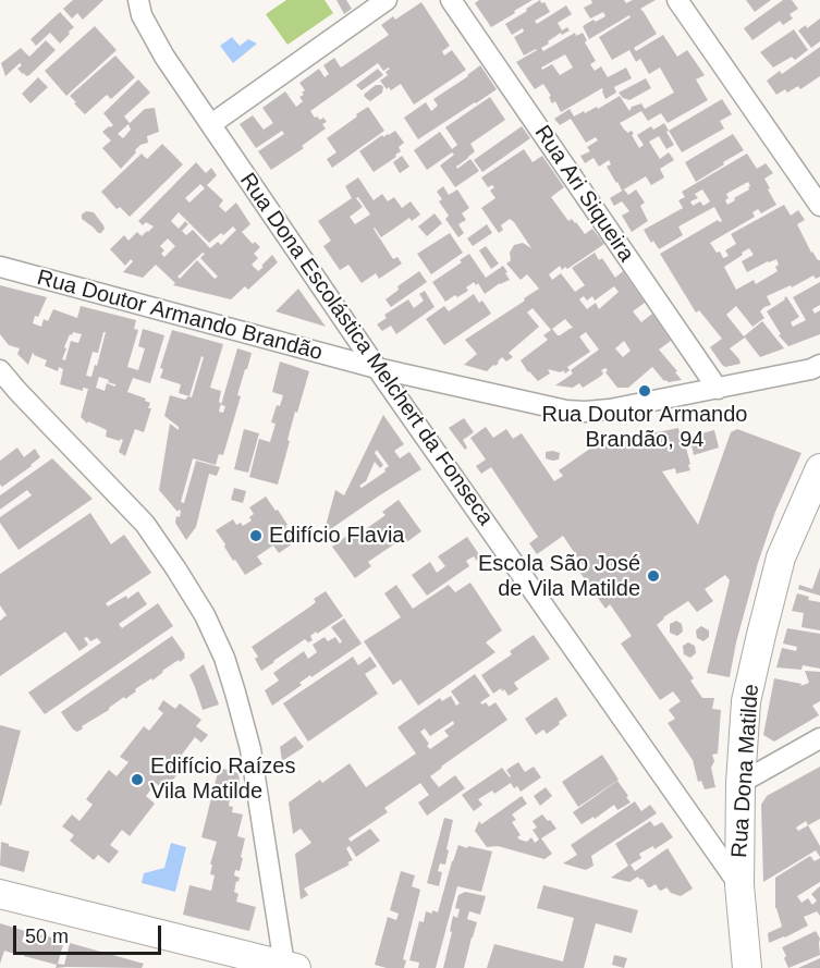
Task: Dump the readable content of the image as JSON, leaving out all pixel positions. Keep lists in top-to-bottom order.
{
  "streets": {
    "street": [
      "Rua Ari Siqueira",
      "Rua Doutor Armando Brandão",
      "Rua Dona Escolástica Melchert da Fonseca",
      "Rua Dona Matilde"
    ]
  },
  "crossings": [
    ["Rua Ari Siqueira", "Rua Doutor Armando Brandão"],
    ["Rua Doutor Armando Brandão", "Rua Dona Escolástica Melchert da Fonseca"],
    ["Rua Dona Escolástica Melchert da Fonseca", "Rua Dona Matilde"]
  ],
  "places": [
    "Rua Doutor Armando Brandão, 94",
    "Edifício Flavia",
    "Escola São José de Vila Matilde",
    "Edifício Raízes Vila Matilde"
  ],
  "scale_bar": "50 m"
}
